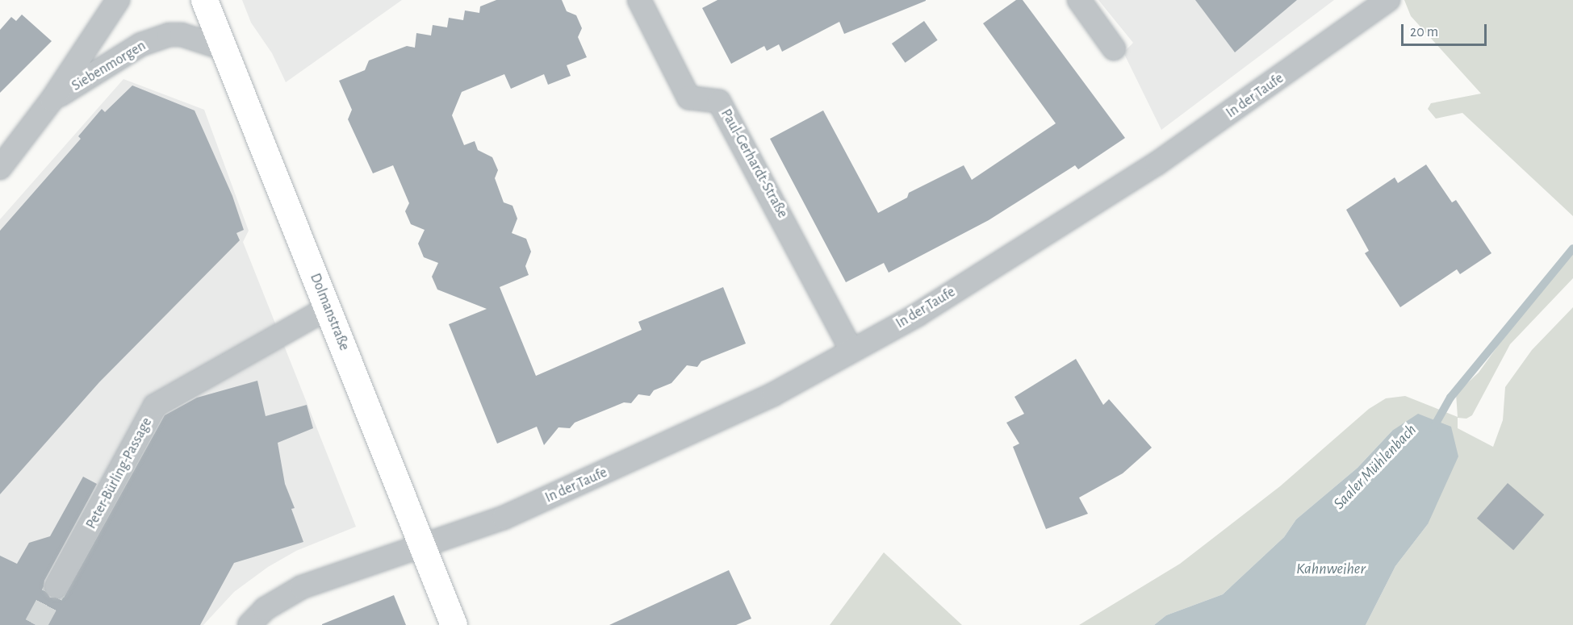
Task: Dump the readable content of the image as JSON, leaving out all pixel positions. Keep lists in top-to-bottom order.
{
  "streets": {
    "main road": ["Dolmanstraße"],
    "street": [
      "Siebenmorgen",
      "In der Taufe",
      "Paul-Gerhardt-Straße",
      "Peter-Bürling-Passage"
    ]
  },
  "crossings": [
    ["Siebenmorgen", "Dolmanstraße"],
    ["In der Taufe", "Paul-Gerhardt-Straße"],
    ["In der Taufe", "Dolmanstraße"],
    ["Dolmanstraße", "Peter-Bürling-Passage"]
  ],
  "water": ["Saaler Mühlenbach", "Kahnweiher"],
  "scale_bar": "20 m"
}
